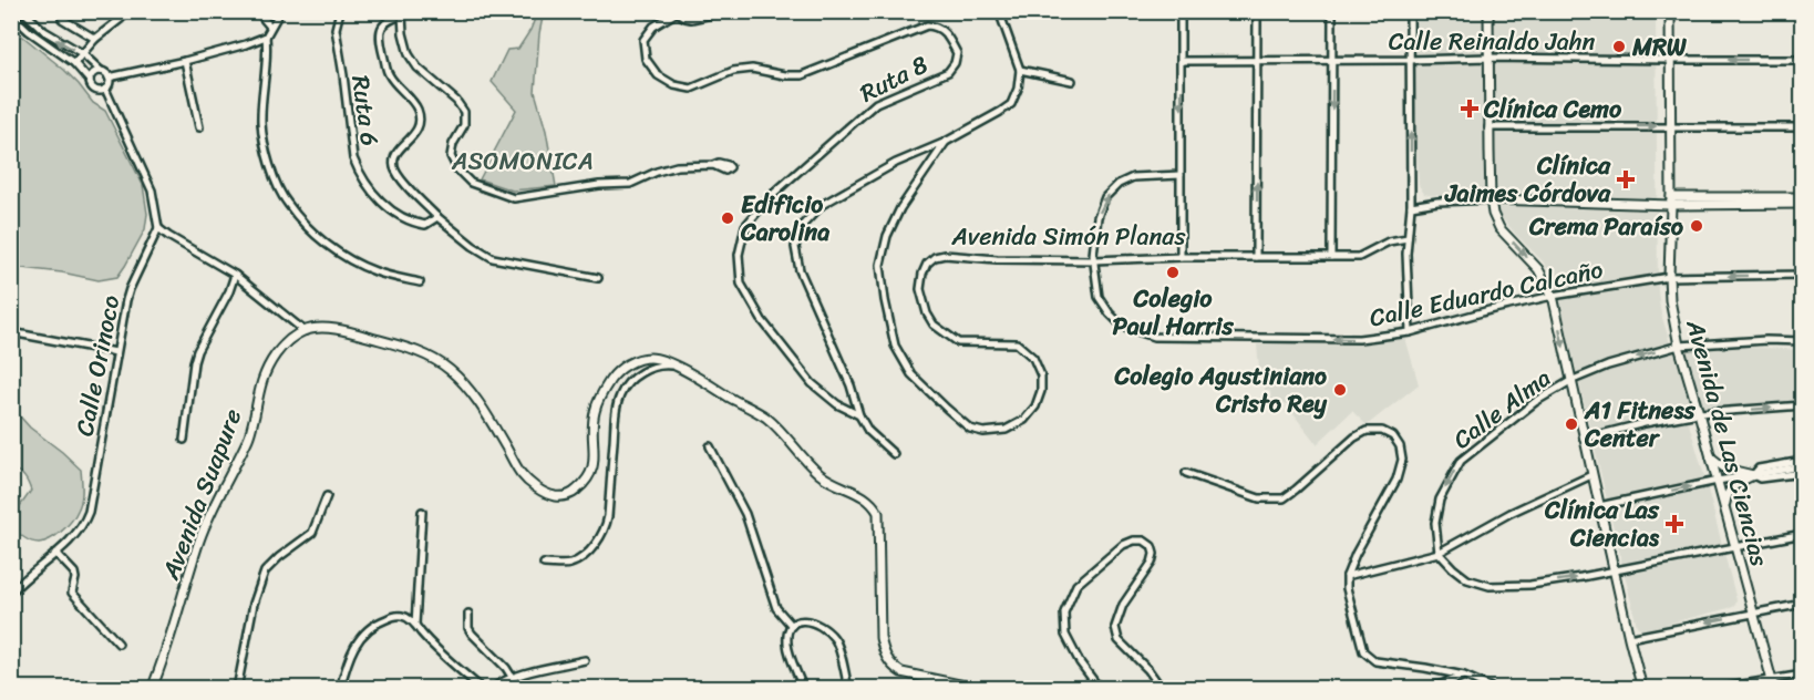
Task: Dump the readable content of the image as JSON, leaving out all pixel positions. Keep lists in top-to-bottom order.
{
  "streets": {
    "street": [
      "Calle Reinaldo Jahn",
      "Ruta 8",
      "Ruta 6",
      "Avenida Simón Planas",
      "Calle Eduardo Calcaño",
      "Calle Orinoco",
      "Calle Alma",
      "Avenida de Las Ciencias",
      "Avenida Suapure"
    ]
  },
  "crossings": [
    ["Calle Reinaldo Jahn", "Avenida de Las Ciencias"],
    ["Avenida Simón Planas", "Calle Eduardo Calcaño"],
    ["Calle Eduardo Calcaño", "Avenida de Las Ciencias"],
    ["Calle Alma", "Avenida de Las Ciencias"]
  ],
  "one_way": ["Calle Alma"],
  "parks": ["ASOMONICA"],
  "places": {
    "other": [
      "MRW",
      "Edificio Carolina",
      "Crema Paraíso",
      "Colegio Paul Harris",
      "Colegio Agustiniano Cristo Rey",
      "A1 Fitness Center"
    ],
    "health": ["Clínica Cemo", "Clínica Jaimes Córdova", "Clínica Las Ciencias"]
  }
}
